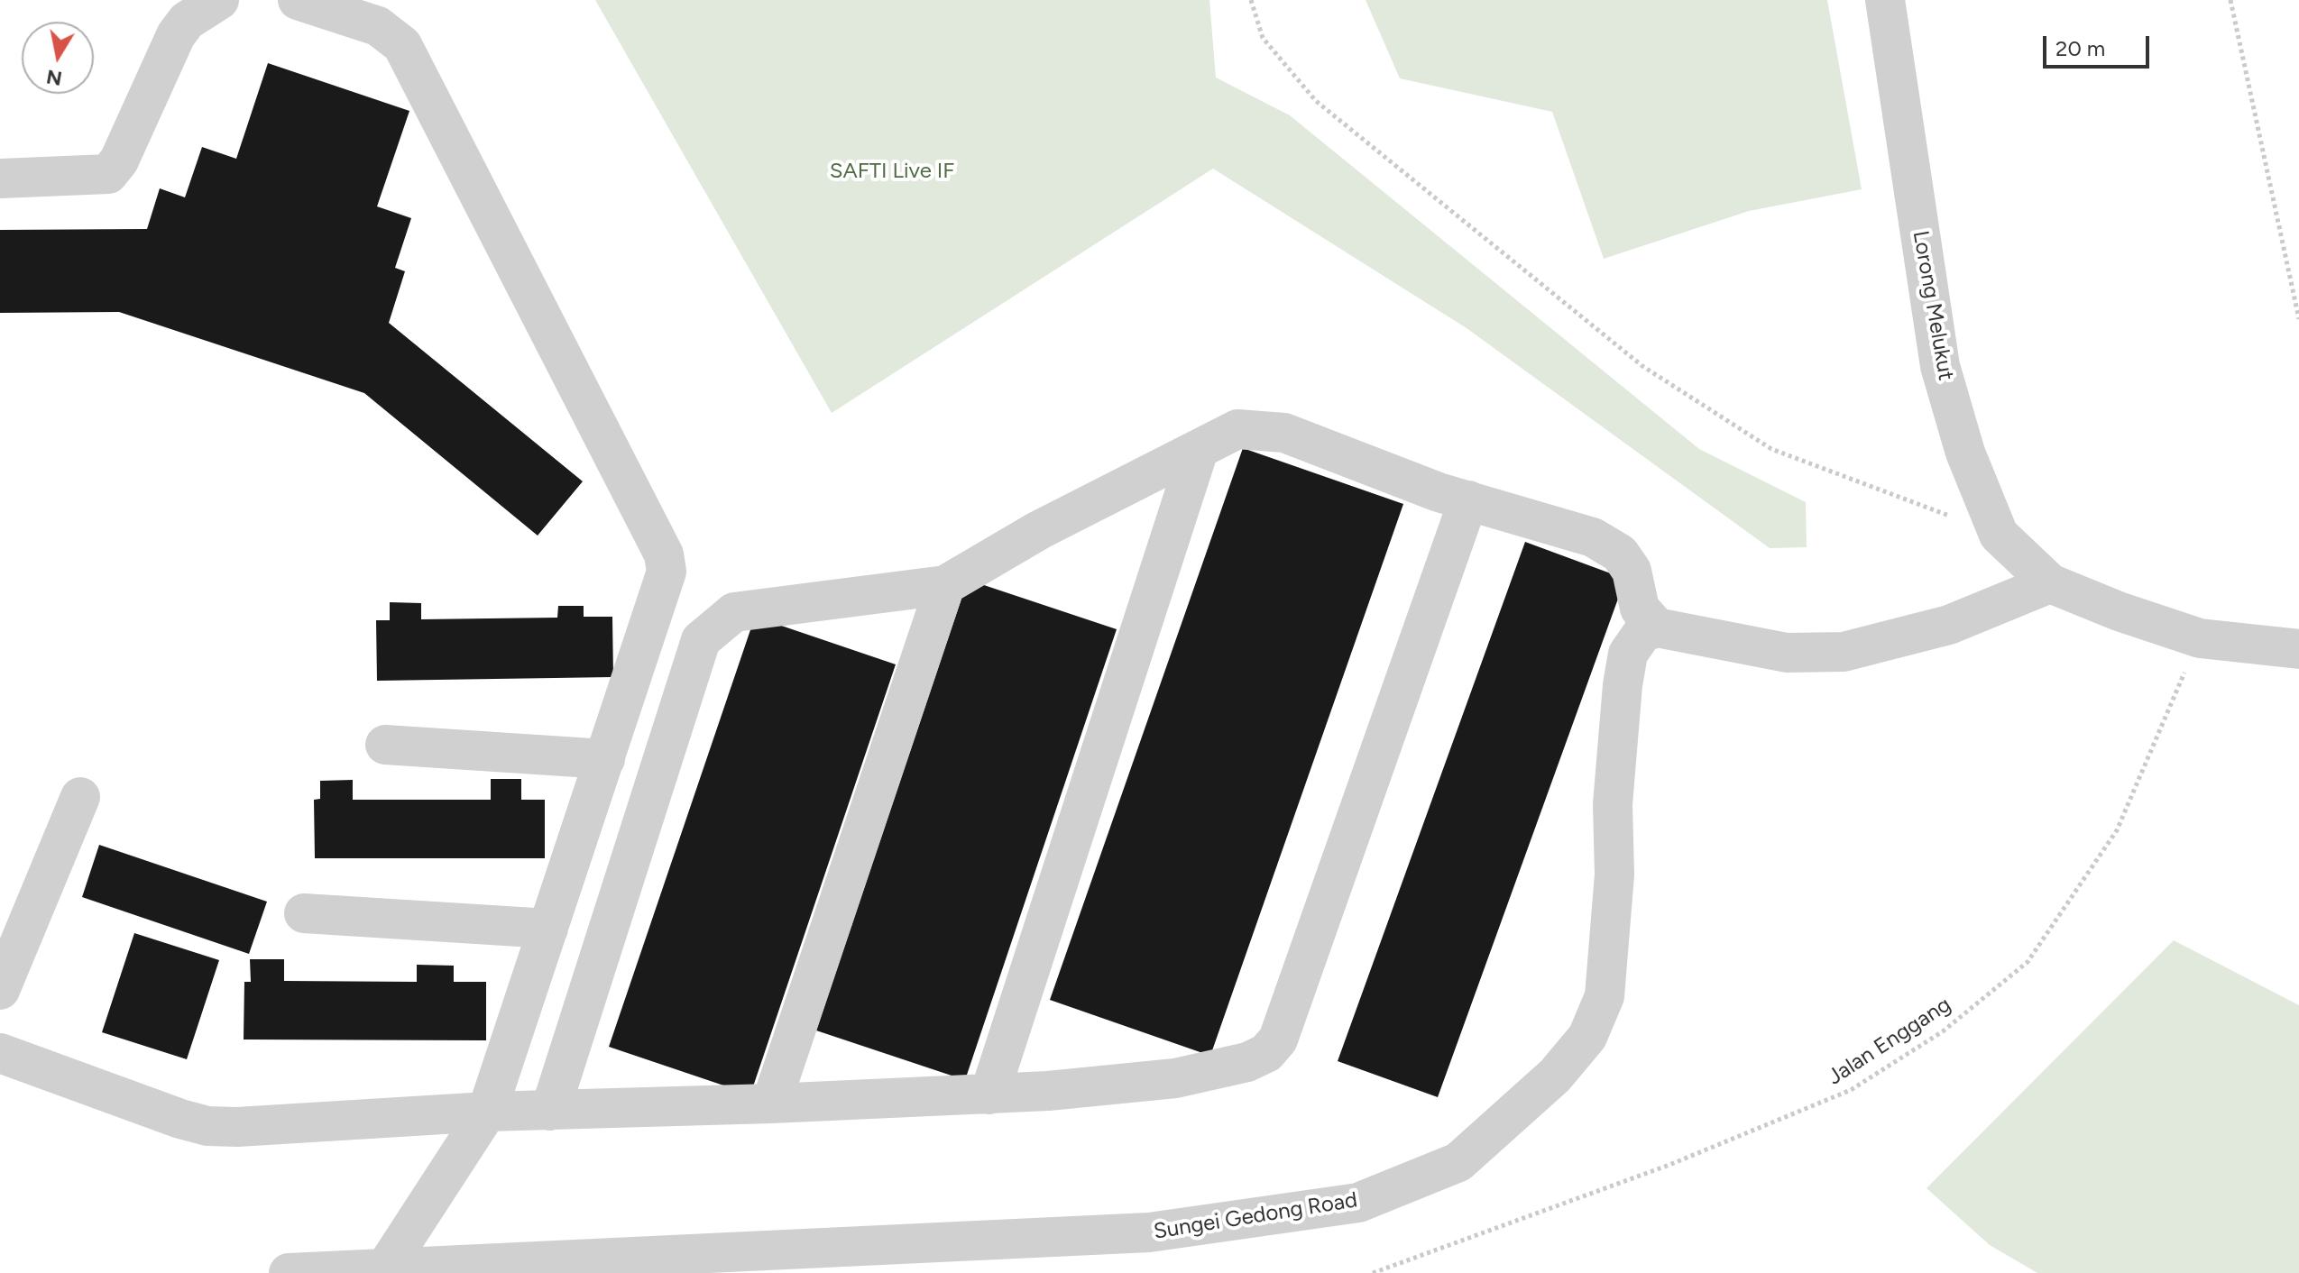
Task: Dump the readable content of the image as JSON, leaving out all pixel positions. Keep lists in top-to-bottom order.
{
  "streets": {
    "lane": ["Lorong Melukut", "Sungei Gedong Road"],
    "path": ["Jalan Enggang"]
  },
  "parks": ["SAFTI Live IF"],
  "scale_bar": "20 m",
  "north": "bottom"
}
